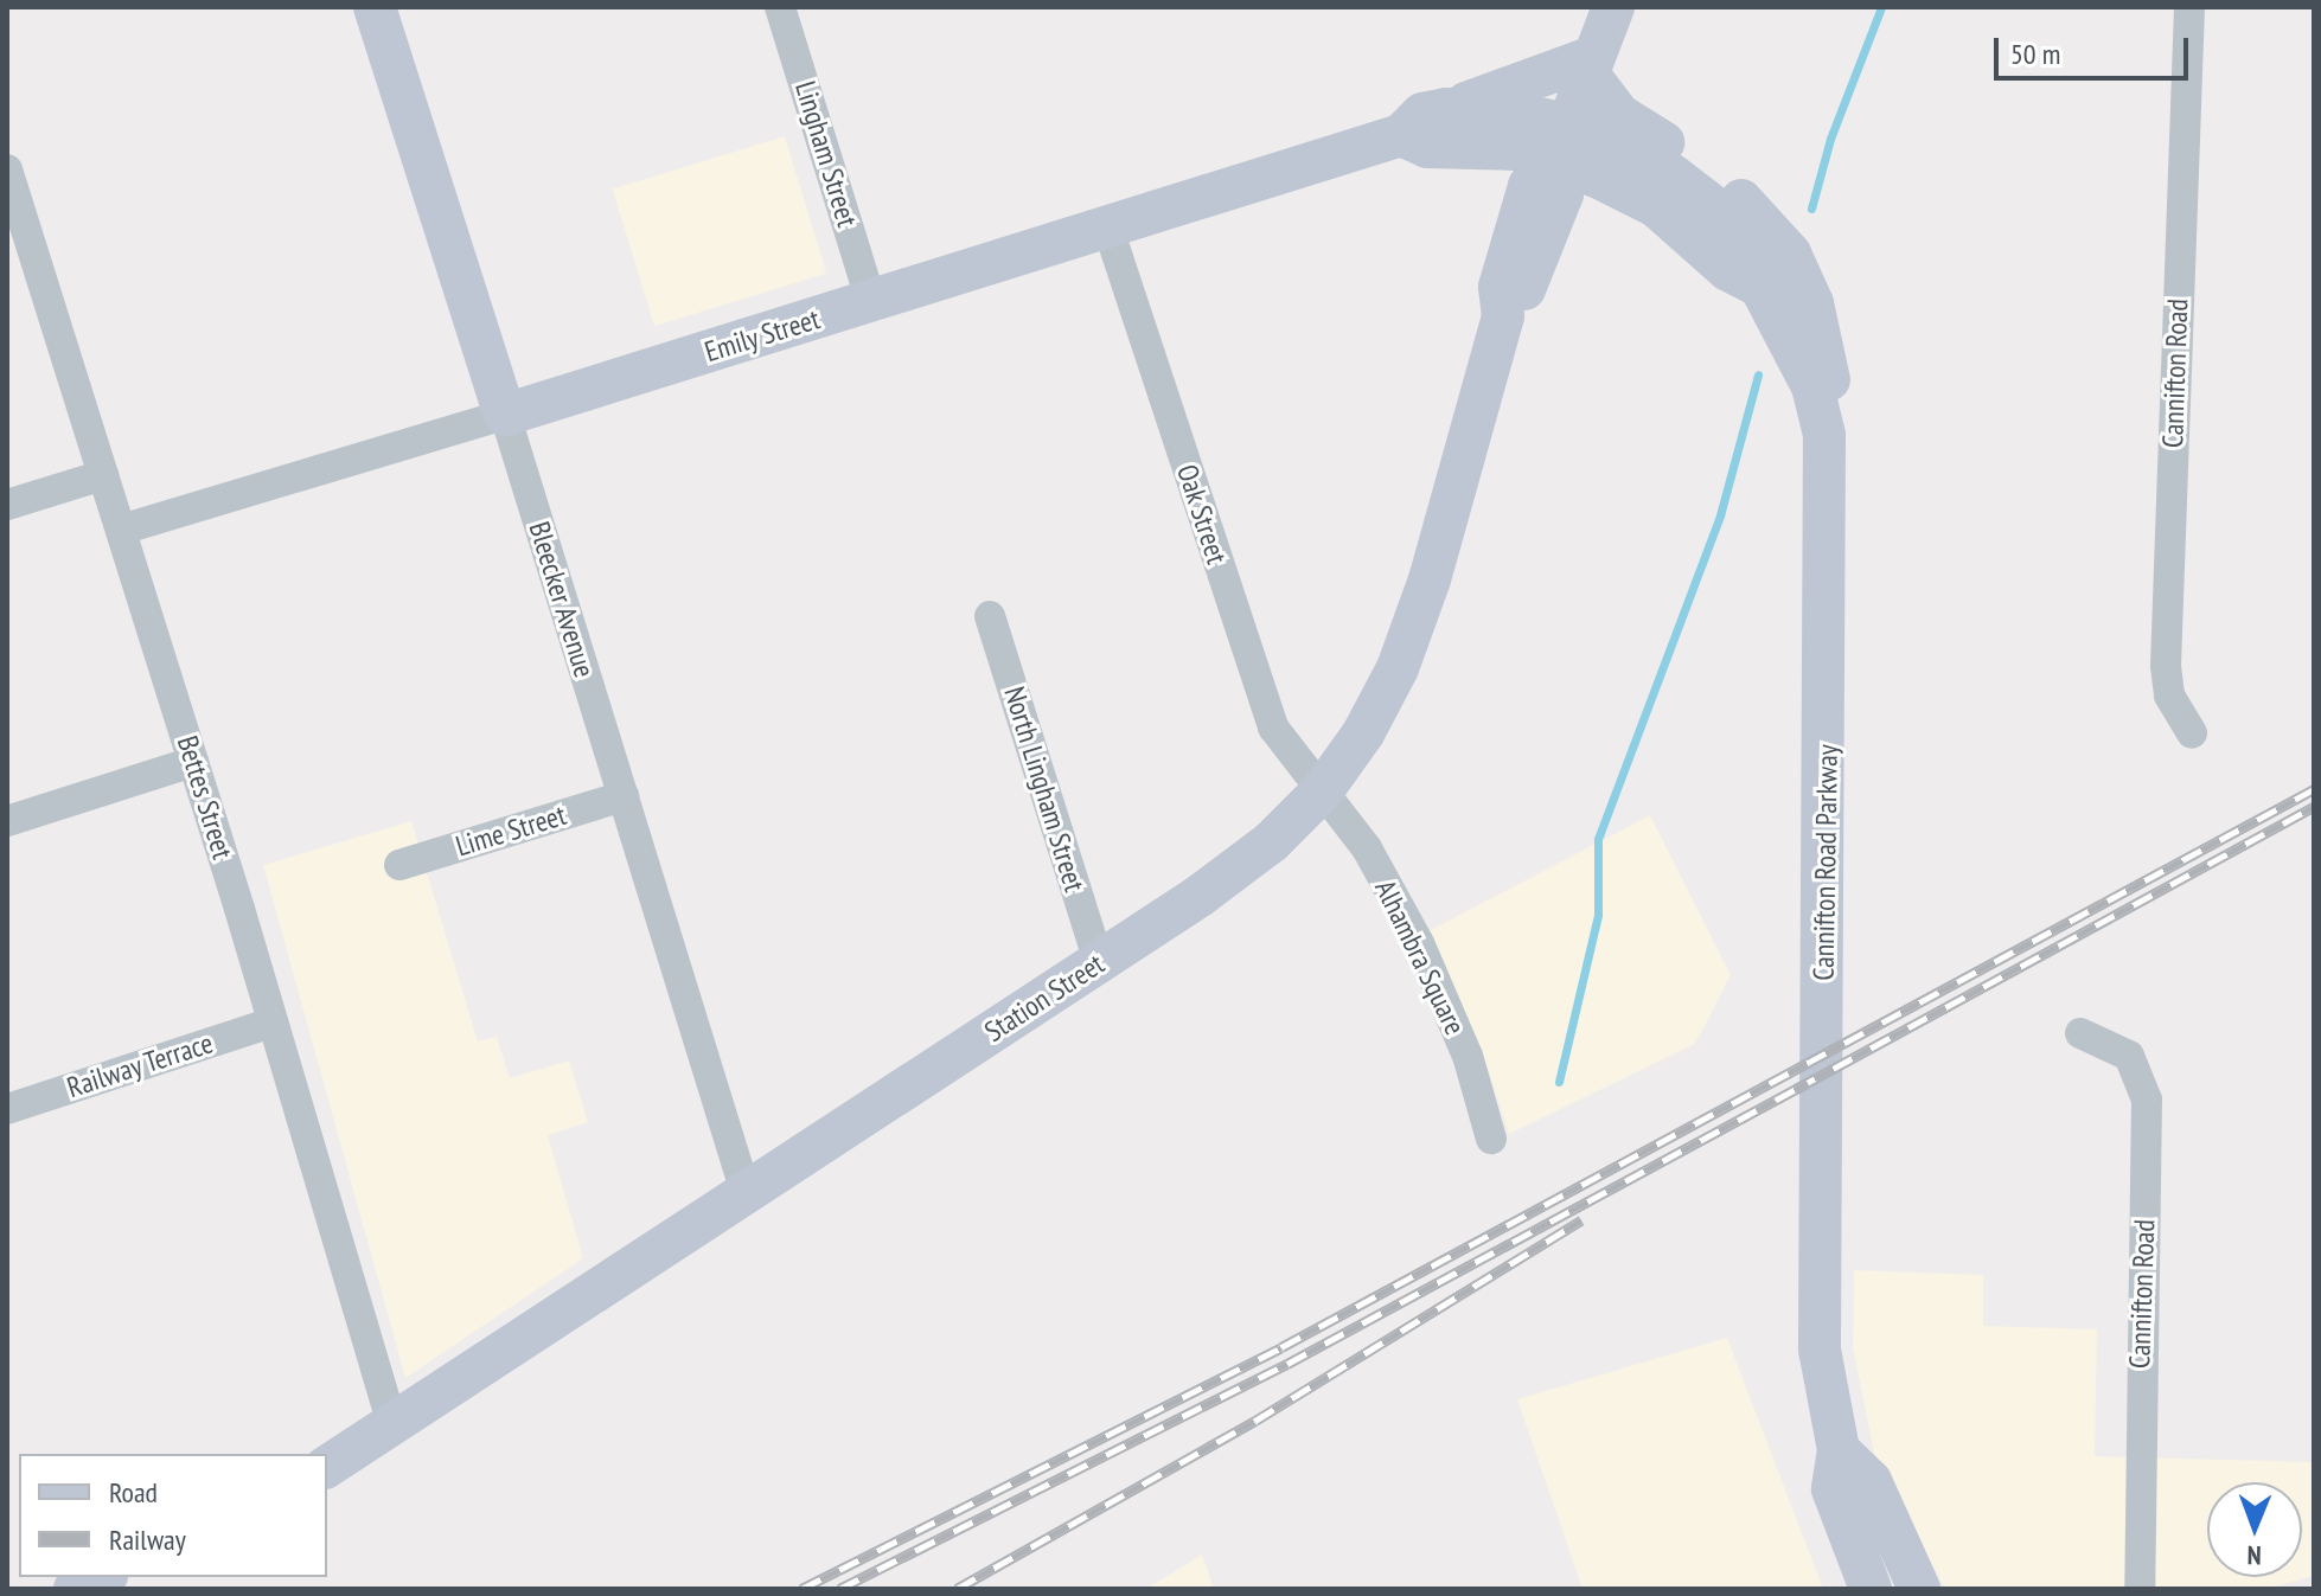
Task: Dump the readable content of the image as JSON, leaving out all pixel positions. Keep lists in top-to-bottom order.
{
  "streets": {
    "street": [
      "Lingham Street",
      "Emily Street",
      "Cannifton Road",
      "Oak Street",
      "Bleecker Avenue",
      "North Lingham Street",
      "Bettes Street",
      "Lime Street",
      "Cannifton Road Parkway",
      "Alhambra Square",
      "Station Street",
      "Railway Terrace"
    ]
  },
  "crossings": [
    ["Lingham Street", "Emily Street"],
    ["Emily Street", "Oak Street"],
    ["Emily Street", "Bleecker Avenue"],
    ["Emily Street", "Bettes Street"],
    ["Emily Street", "Cannifton Road Parkway"],
    ["Emily Street", "Station Street"],
    ["Oak Street", "Alhambra Square"],
    ["Oak Street", "Station Street"],
    ["Bleecker Avenue", "Lime Street"],
    ["Bleecker Avenue", "Station Street"],
    ["North Lingham Street", "Station Street"],
    ["Bettes Street", "Station Street"],
    ["Bettes Street", "Railway Terrace"],
    ["Cannifton Road Parkway", "Station Street"],
    ["Alhambra Square", "Station Street"]
  ],
  "legend": ["Road", "Railway"],
  "scale_bar": "50 m",
  "north": "bottom"
}
